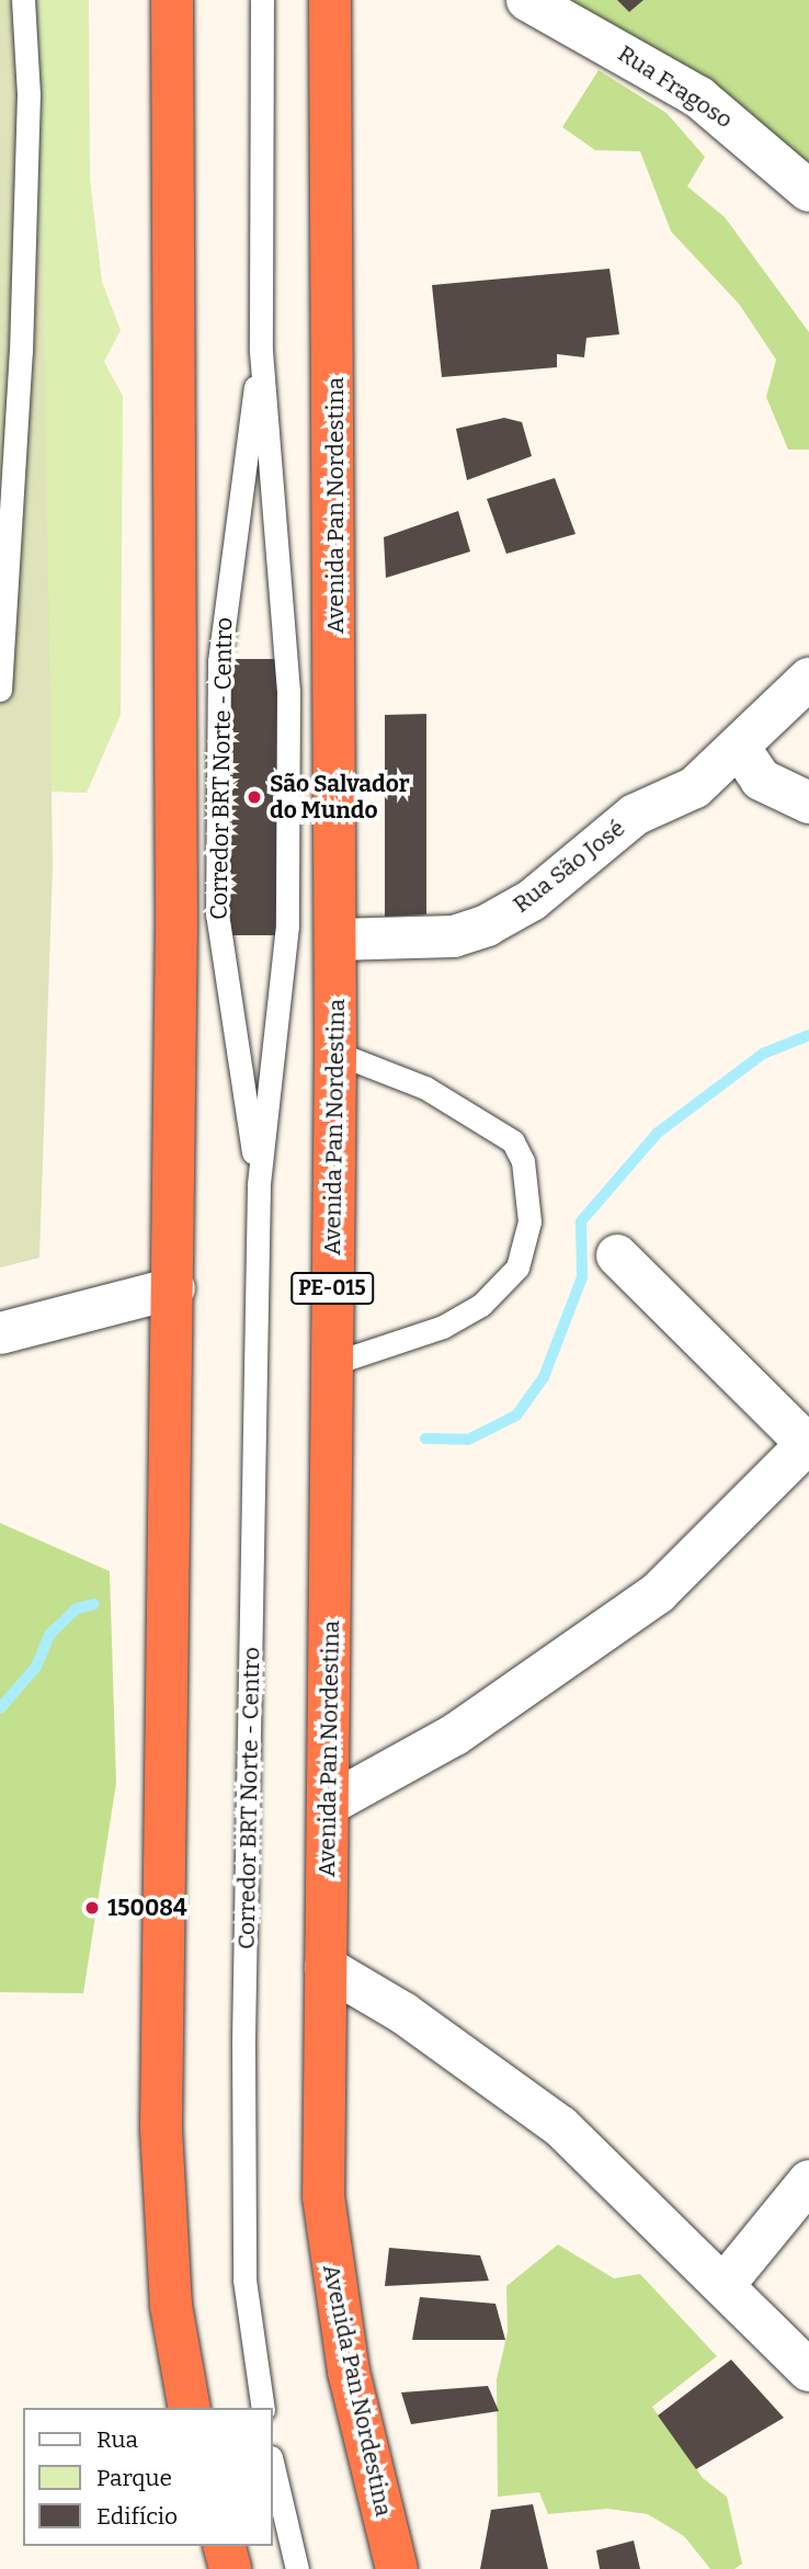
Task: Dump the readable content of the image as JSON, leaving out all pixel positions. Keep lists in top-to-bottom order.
{
  "streets": {
    "highway": ["Avenida Pan Nordestina", "PE-015"],
    "street": ["Rua Fragoso", "Rua São José"],
    "lane": ["Corredor BRT Norte - Centro"]
  },
  "crossings": [
    ["Avenida Pan Nordestina", "Rua São José"]
  ],
  "places": ["São Salvador do Mundo", "150084"],
  "legend": ["Rua", "Parque", "Edifício"]
}
